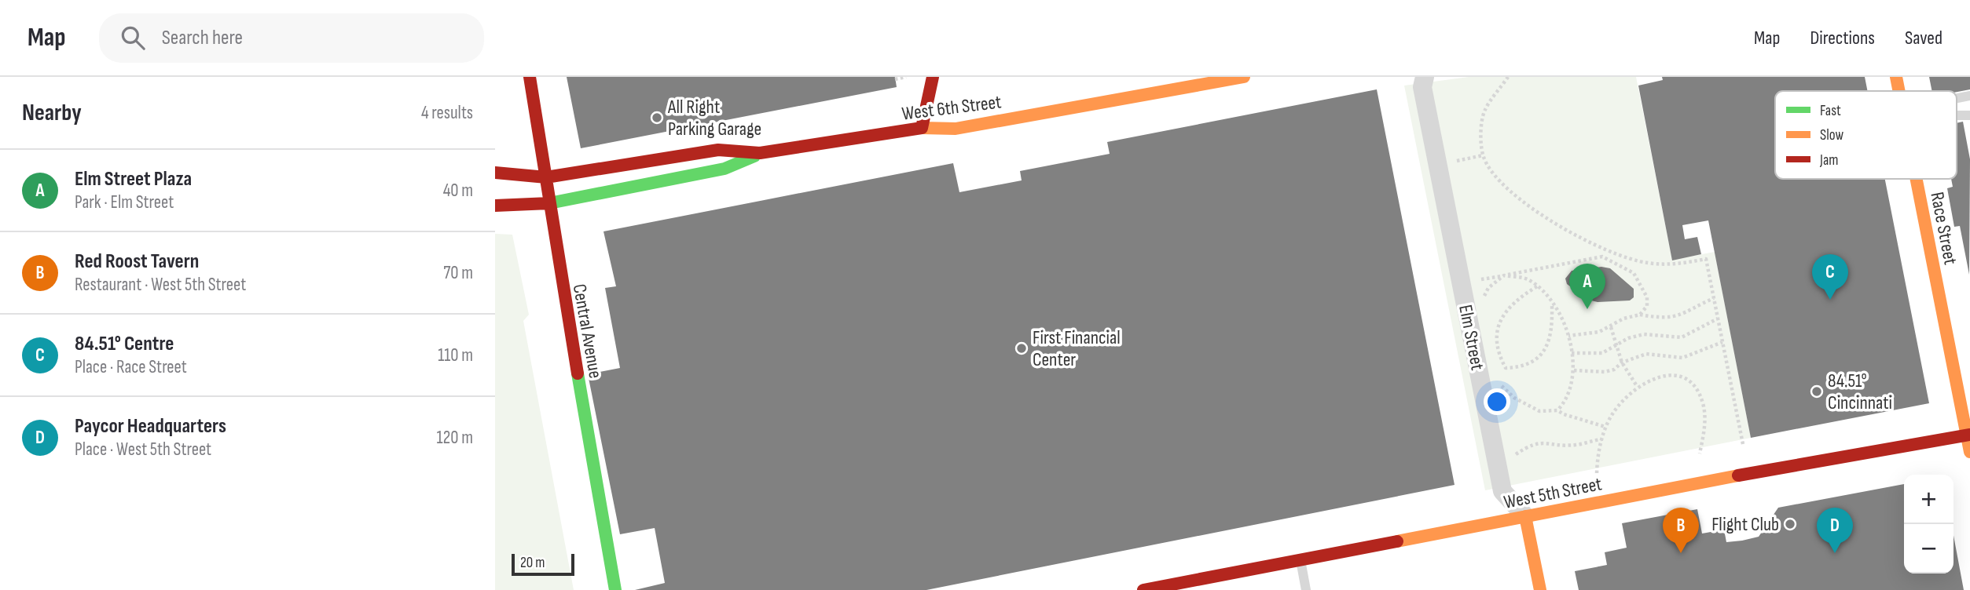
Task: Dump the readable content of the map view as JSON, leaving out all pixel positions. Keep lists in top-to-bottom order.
{
  "streets": {
    "main road": [
      "West 6th Street",
      "Race Street",
      "Central Avenue",
      "West 5th Street"
    ],
    "street": ["Elm Street"]
  },
  "crossings": [
    ["West 6th Street", "Central Avenue"],
    ["Race Street", "West 5th Street"],
    ["Elm Street", "West 5th Street"]
  ],
  "places": [
    "All Right Parking Garage",
    "First Financial Center",
    "84.51° Cincinnati",
    "Flight Club"
  ],
  "legend": ["Fast", "Slow", "Jam"],
  "scale_bar": "20 m",
  "page": {
    "header": "Map",
    "search": "Search here",
    "nav": ["Map", "Directions", "Saved"],
    "heading": ["Nearby", "4 results"],
    "list": [
      {
        "mark": "A",
        "name": "Elm Street Plaza",
        "note": "Park · Elm Street",
        "value": "40 m"
      },
      {
        "mark": "B",
        "name": "Red Roost Tavern",
        "note": "Restaurant · West 5th Street",
        "value": "70 m"
      },
      {
        "mark": "C",
        "name": "84.51° Centre",
        "note": "Place · Race Street",
        "value": "110 m"
      },
      {
        "mark": "D",
        "name": "Paycor Headquarters",
        "note": "Place · West 5th Street",
        "value": "120 m"
      }
    ],
    "pins": [
      "C",
      "A",
      "B",
      "D"
    ],
    "map_buttons": ["+", "−"],
    "scale": "20 m"
  }
}
